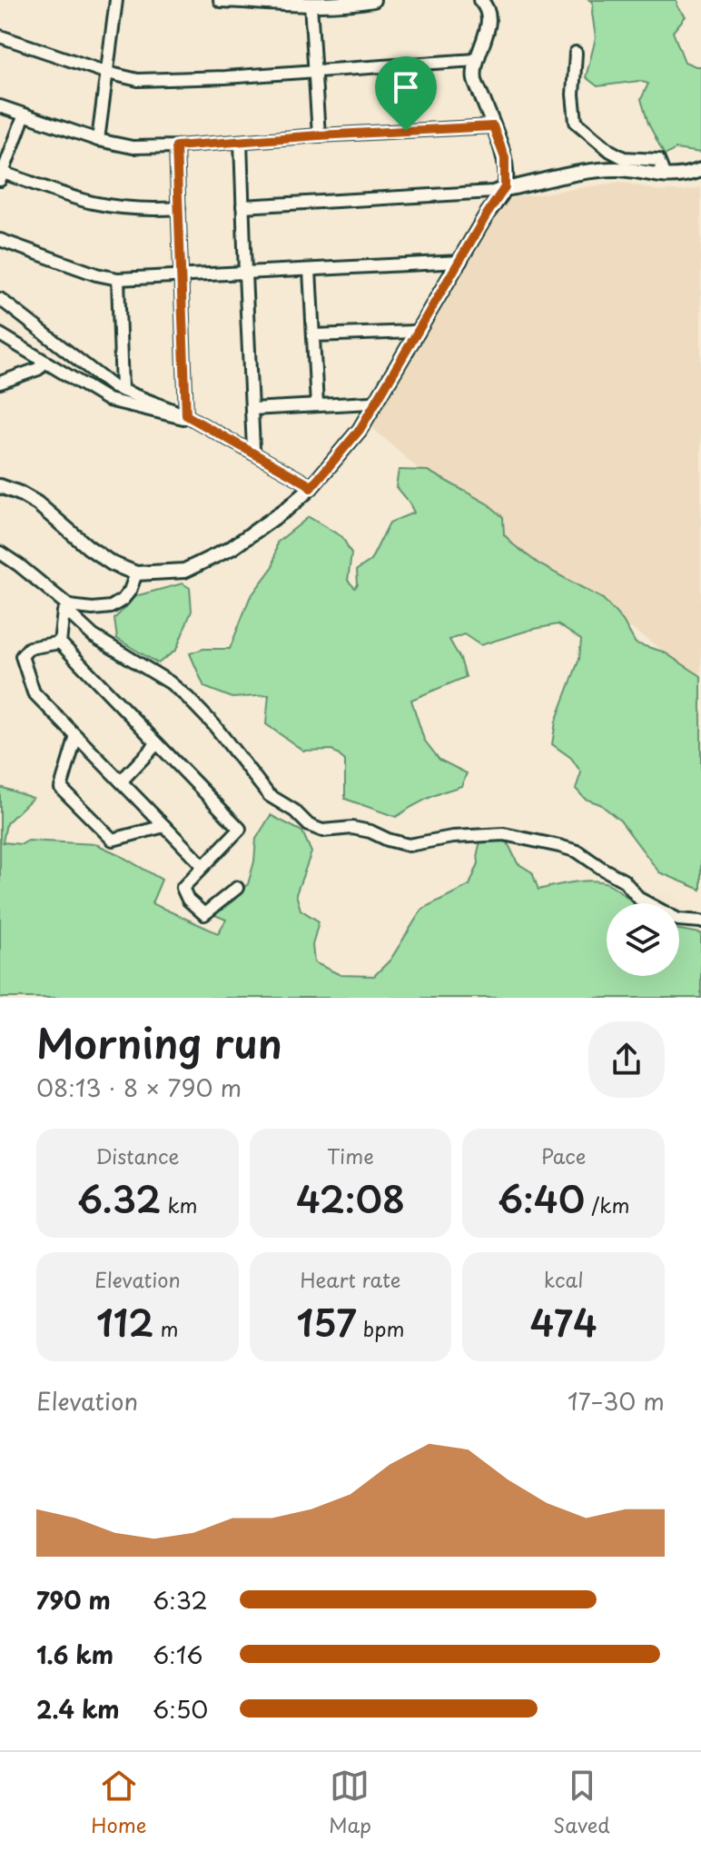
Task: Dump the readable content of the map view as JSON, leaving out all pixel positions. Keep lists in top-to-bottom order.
{
  "page": {
    "heading": ["Morning run", "08:13 · 8 × 790 m"],
    "stats": [
      ["Distance", "6.32 km"],
      ["Time", "42:08"],
      ["Pace", "6:40 /km"],
      ["Elevation", "112 m"],
      ["Heart rate", "157 bpm"],
      ["kcal", "474"]
    ],
    "chart": ["Elevation", "17–30 m"],
    "list": [
      {
        "name": "790 m",
        "note": "6:32"
      },
      {
        "name": "1.6 km",
        "note": "6:16"
      },
      {
        "name": "2.4 km",
        "note": "6:50"
      }
    ],
    "tabs": ["Home", "Map", "Saved"]
  }
}
